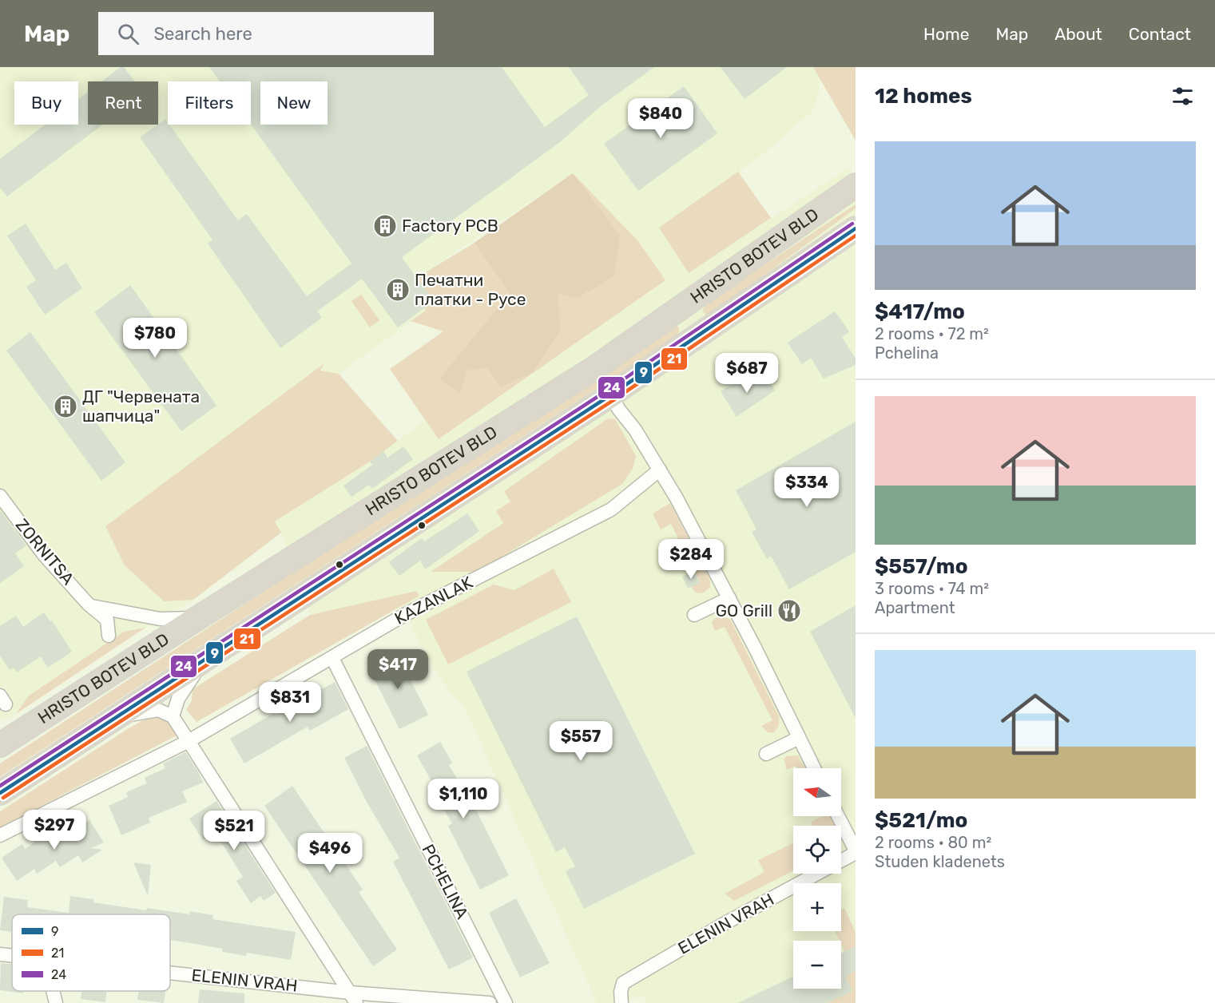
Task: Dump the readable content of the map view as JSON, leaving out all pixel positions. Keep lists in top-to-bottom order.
{
  "streets": {
    "highway": ["HRISTO BOTEV BLD"],
    "street": [
      "ZORNITSA",
      "KAZANLAK",
      "PCHELINA",
      "ELENIN VRAH"
    ]
  },
  "crossings": [
    ["KAZANLAK", "PCHELINA"]
  ],
  "places": {
    "building": ["Factory PCB", "Печатни платки - Русе", "ДГ \"Червената шапчица\""],
    "restaurant": ["GO Grill"]
  },
  "lines": ["transit line 24", "transit line 9", "transit line 21"],
  "legend": ["9", "21", "24"],
  "north": "left",
  "page": {
    "header": "Map",
    "search": "Search here",
    "nav": [
      "Home",
      "Map",
      "About",
      "Contact"
    ],
    "heading": "12 homes",
    "chip": [
      "Buy",
      "Rent",
      "Filters",
      "New"
    ],
    "price": [
      "$840",
      "$780",
      "$687",
      "$334",
      "$284",
      "$417",
      "$831",
      "$557",
      "$1,110",
      "$297",
      "$521",
      "$496"
    ],
    "list": [
      {
        "name": "$417/mo",
        "note": "2 rooms · 72 m² · Pchelina"
      },
      {
        "name": "$557/mo",
        "note": "3 rooms · 74 m² · Apartment"
      },
      {
        "name": "$521/mo",
        "note": "2 rooms · 80 m² · Studen kladenets"
      }
    ],
    "map_buttons": ["+", "−"]
  }
}
